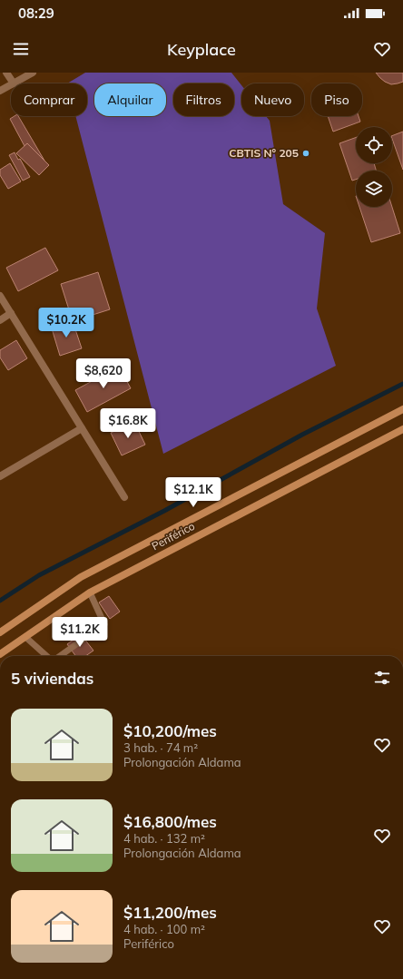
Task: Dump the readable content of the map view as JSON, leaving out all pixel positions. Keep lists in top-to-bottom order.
{
  "streets": {
    "main road": ["Periférico"]
  },
  "places": ["CBTIS N° 205"],
  "page": {
    "status": "08:29",
    "header": "Keyplace",
    "chip": [
      "Comprar",
      "Alquilar",
      "Filtros",
      "Nuevo",
      "Piso"
    ],
    "price": [
      "$10.2K",
      "$8,620",
      "$16.8K",
      "$12.1K",
      "$11.2K"
    ],
    "heading": "5 viviendas",
    "list": [
      {
        "name": "$10,200/mes",
        "note": "3 hab. · 74 m² · Prolongación Aldama"
      },
      {
        "name": "$16,800/mes",
        "note": "4 hab. · 132 m² · Prolongación Aldama"
      },
      {
        "name": "$11,200/mes",
        "note": "4 hab. · 100 m² · Periférico"
      }
    ]
  }
}
